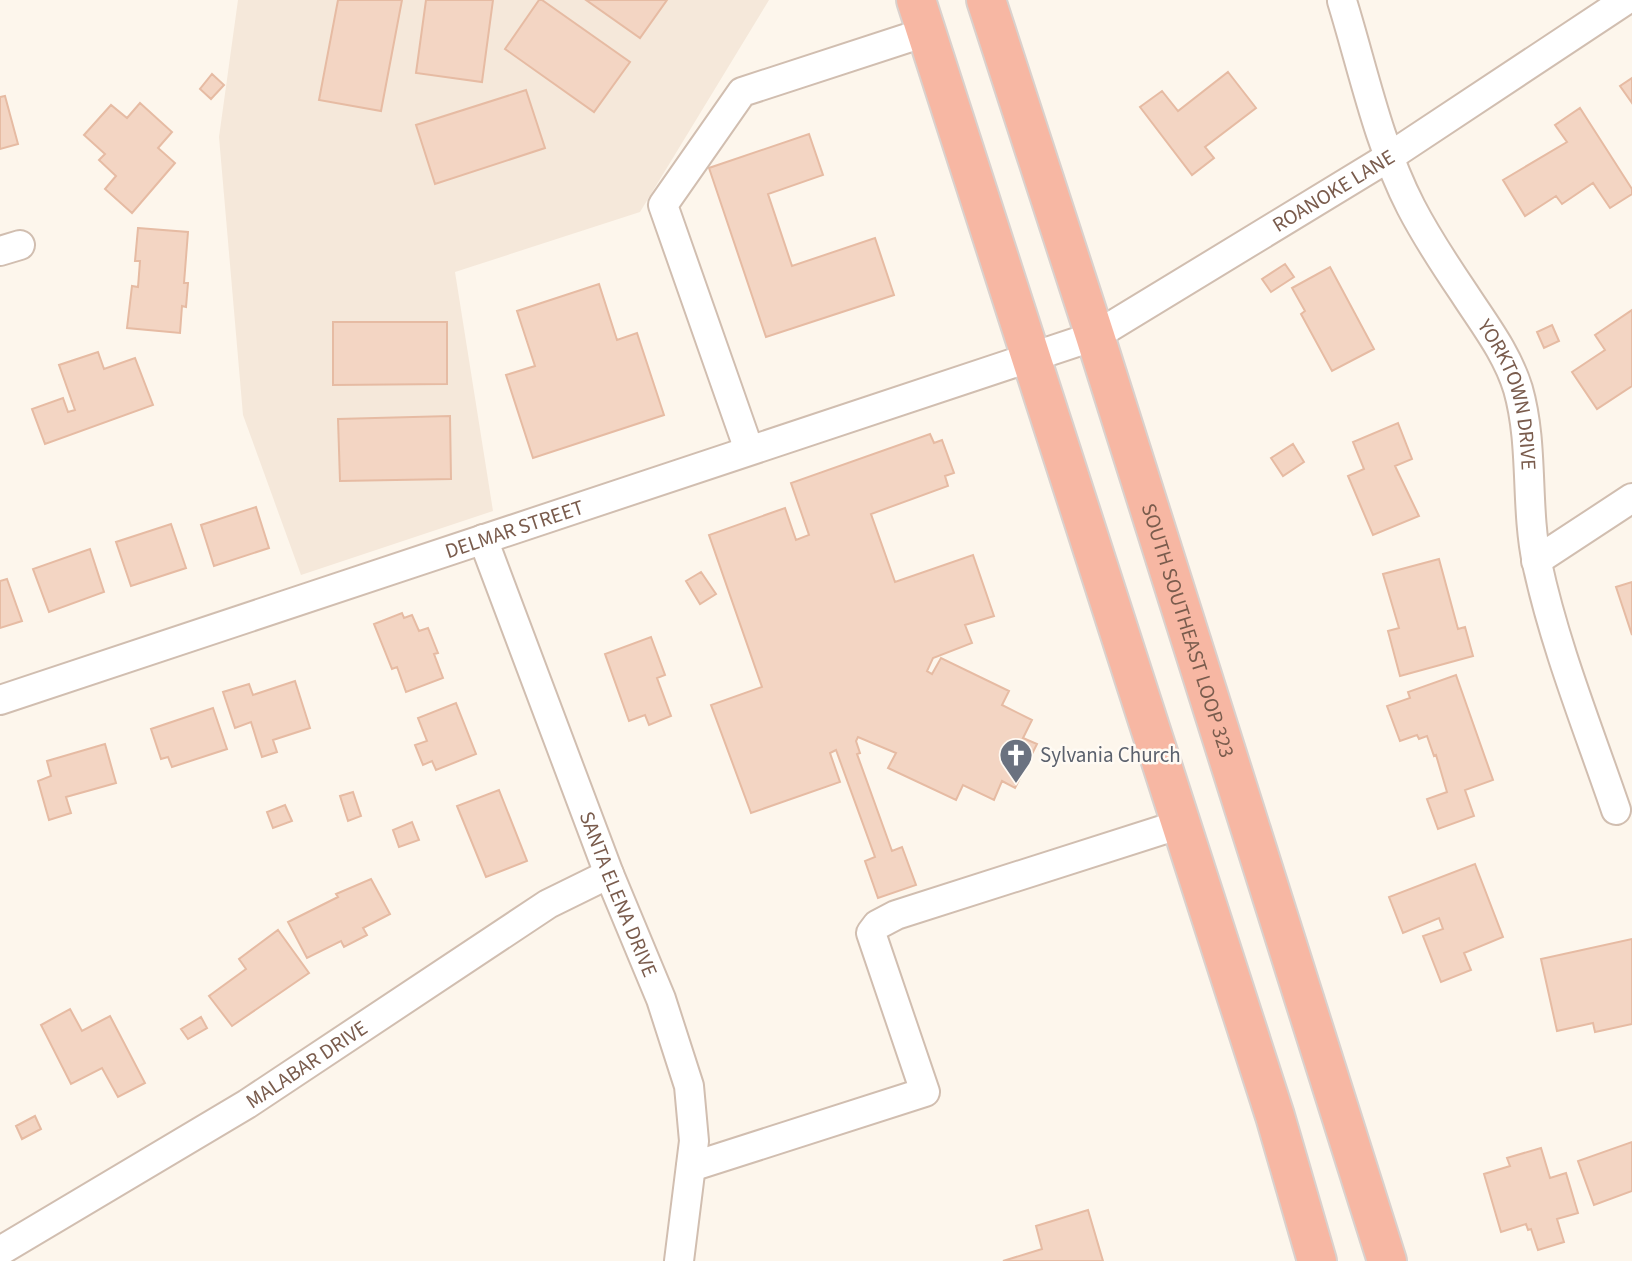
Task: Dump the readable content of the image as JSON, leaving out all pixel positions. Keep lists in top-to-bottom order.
{
  "streets": {
    "highway": ["SOUTH SOUTHEAST LOOP 323"],
    "street": [
      "ROANOKE LANE",
      "YORKTOWN DRIVE",
      "DELMAR STREET",
      "SANTA ELENA DRIVE",
      "MALABAR DRIVE"
    ]
  },
  "crossings": [
    ["ROANOKE LANE", "YORKTOWN DRIVE"],
    ["ROANOKE LANE", "DELMAR STREET"],
    ["ROANOKE LANE", "SOUTH SOUTHEAST LOOP 323"],
    ["DELMAR STREET", "SANTA ELENA DRIVE"],
    ["SANTA ELENA DRIVE", "MALABAR DRIVE"]
  ],
  "places": {
    "church": ["Sylvania Church"]
  }
}
